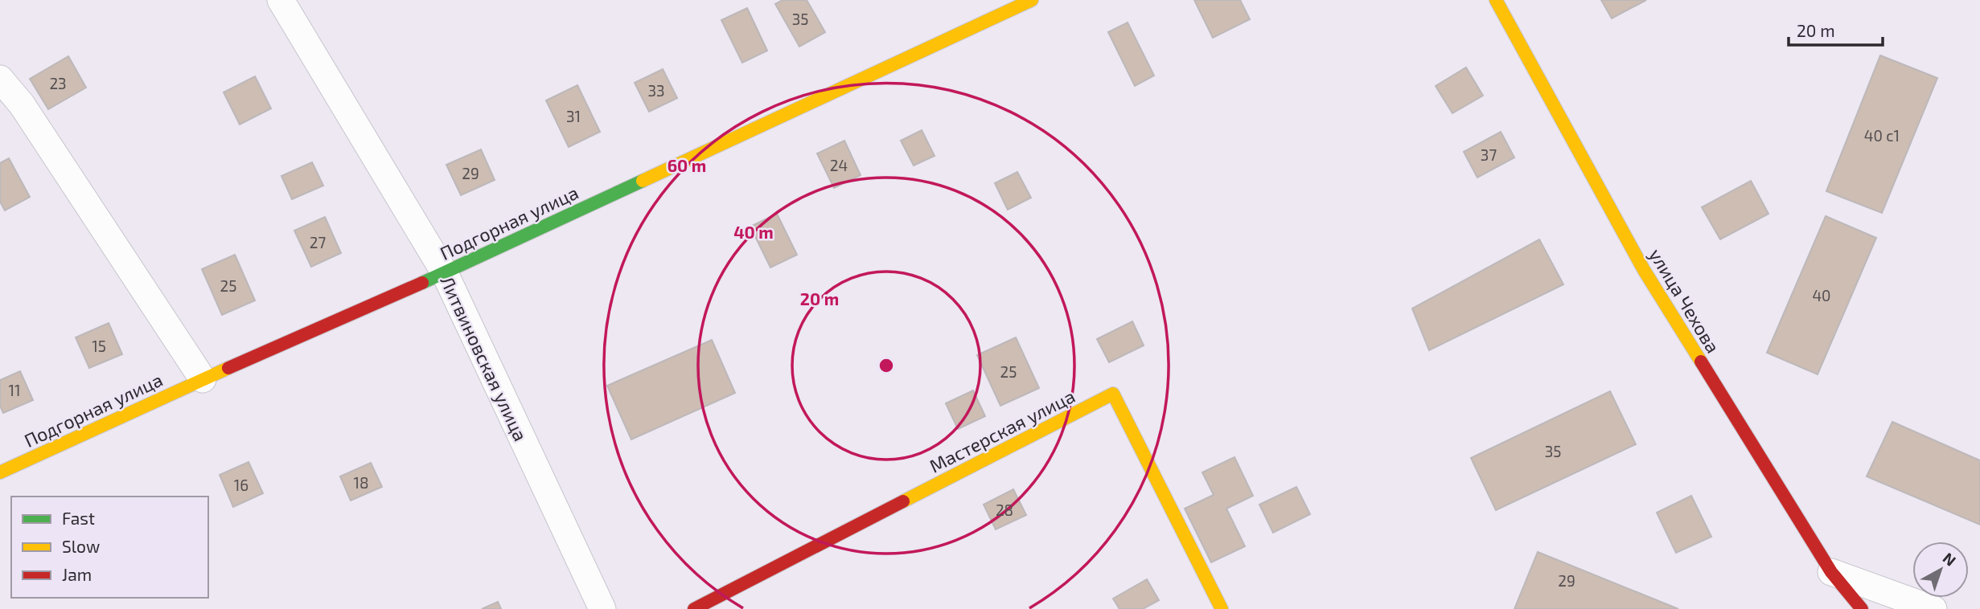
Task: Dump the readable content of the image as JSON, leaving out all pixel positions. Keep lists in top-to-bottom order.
{
  "streets": {
    "street": [
      "Подгорная улица",
      "улица Чехова",
      "Литвиновская улица",
      "Мастерская улица"
    ]
  },
  "crossings": [
    ["Подгорная улица", "Литвиновская улица"]
  ],
  "house_numbers": [
    "35",
    "23",
    "33",
    "31",
    "40 с1",
    "37",
    "24",
    "29",
    "27",
    "25",
    "40",
    "15",
    "25",
    "11",
    "35",
    "18",
    "16",
    "28",
    "29"
  ],
  "legend": ["Fast", "Slow", "Jam"],
  "scale_bar": "20 m",
  "north": "top right",
  "rings": ["60 m", "40 m", "20 m"]
}
